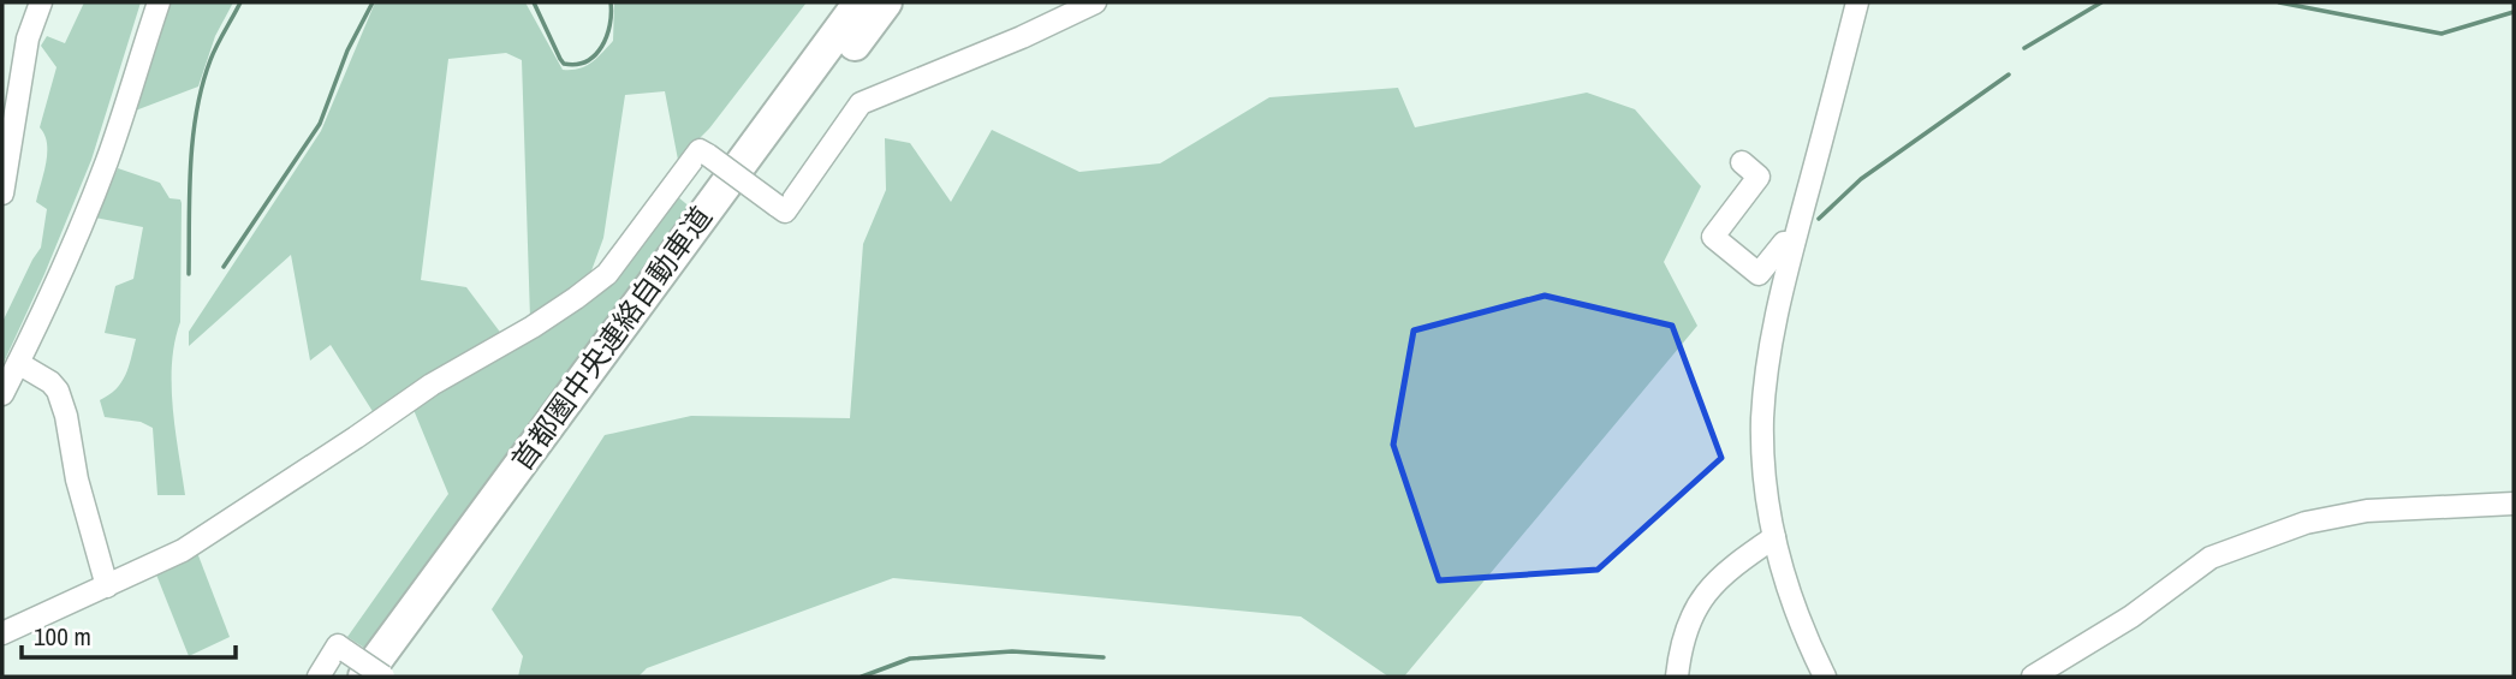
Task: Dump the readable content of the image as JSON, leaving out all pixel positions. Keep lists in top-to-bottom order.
{
  "streets": {
    "highway": ["首都圏中央連絡自動車道"]
  },
  "scale_bar": "100 m"
}
